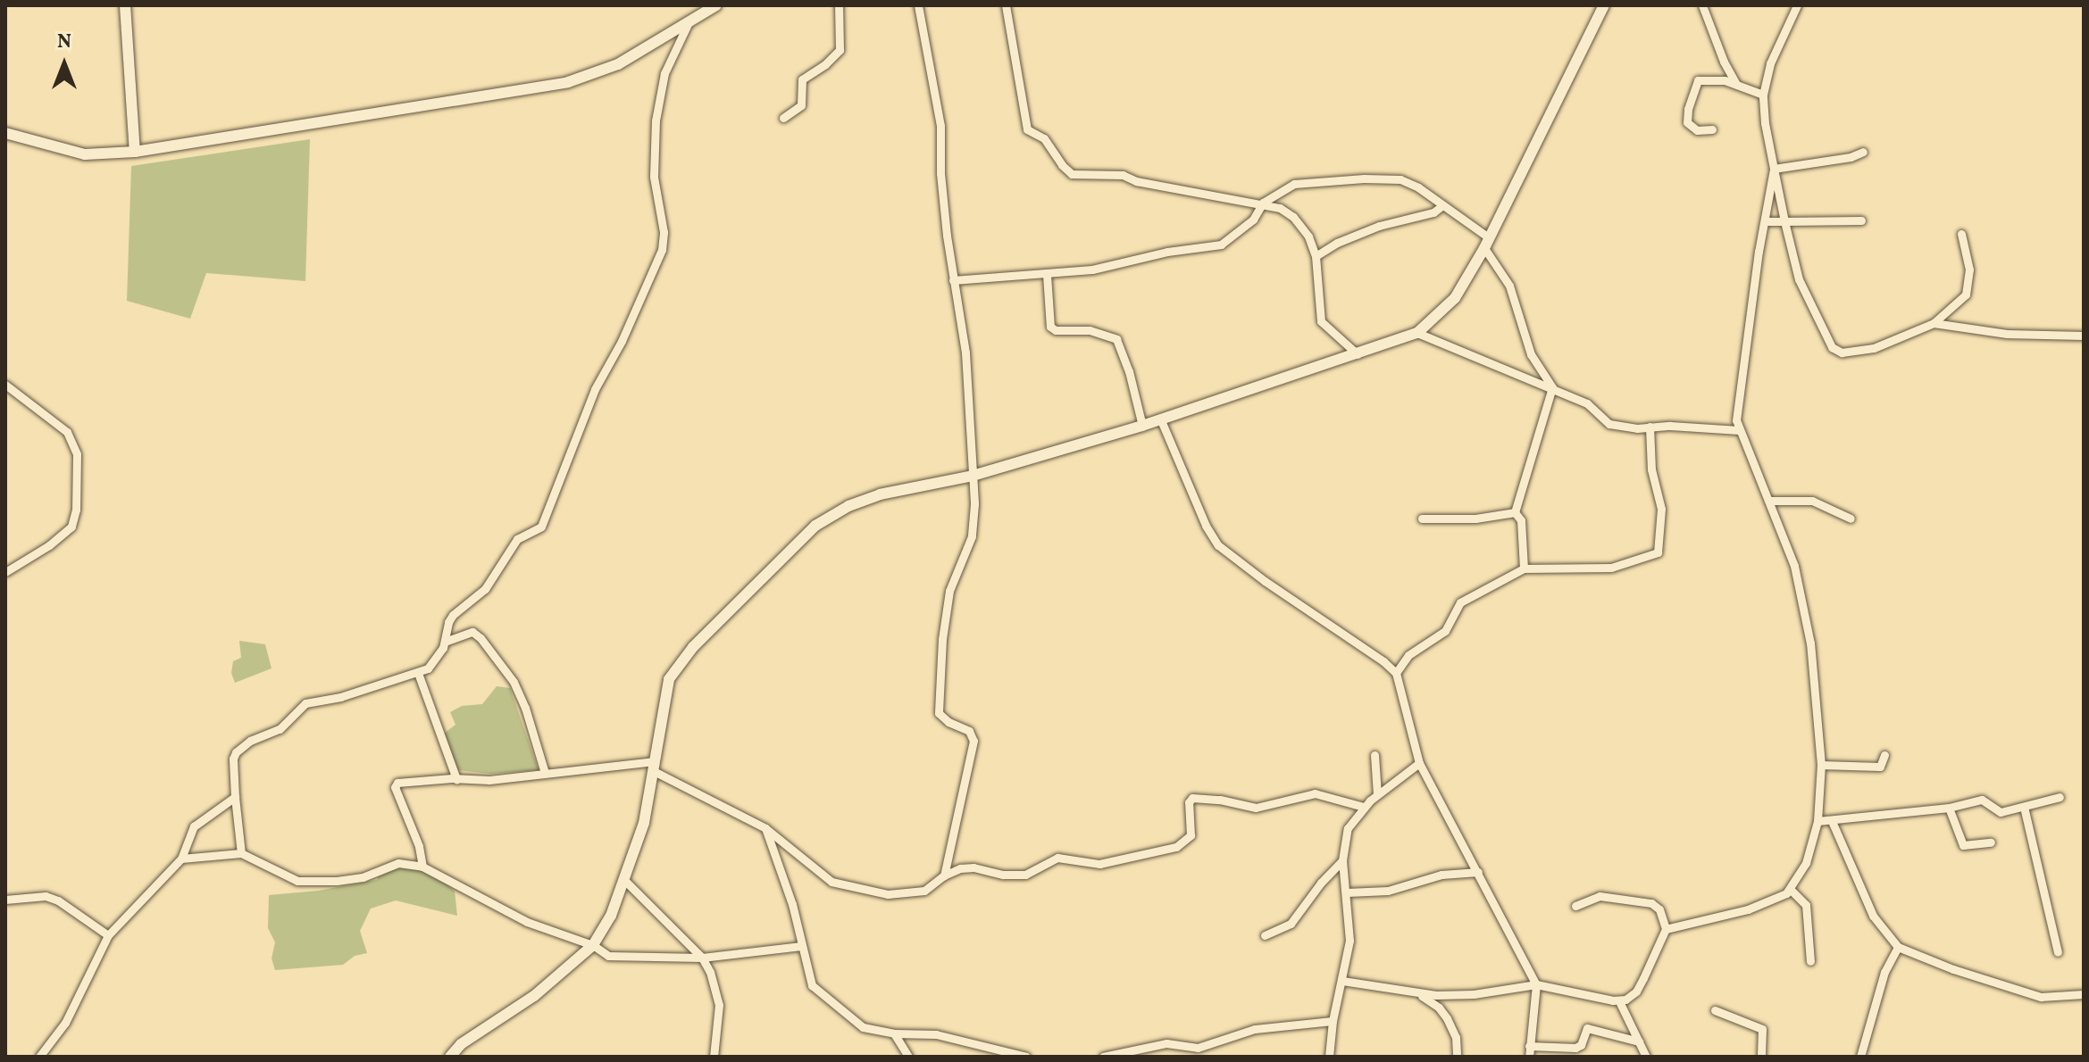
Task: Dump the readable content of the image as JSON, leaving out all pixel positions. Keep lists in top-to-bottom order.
{
  "north": "top"
}
